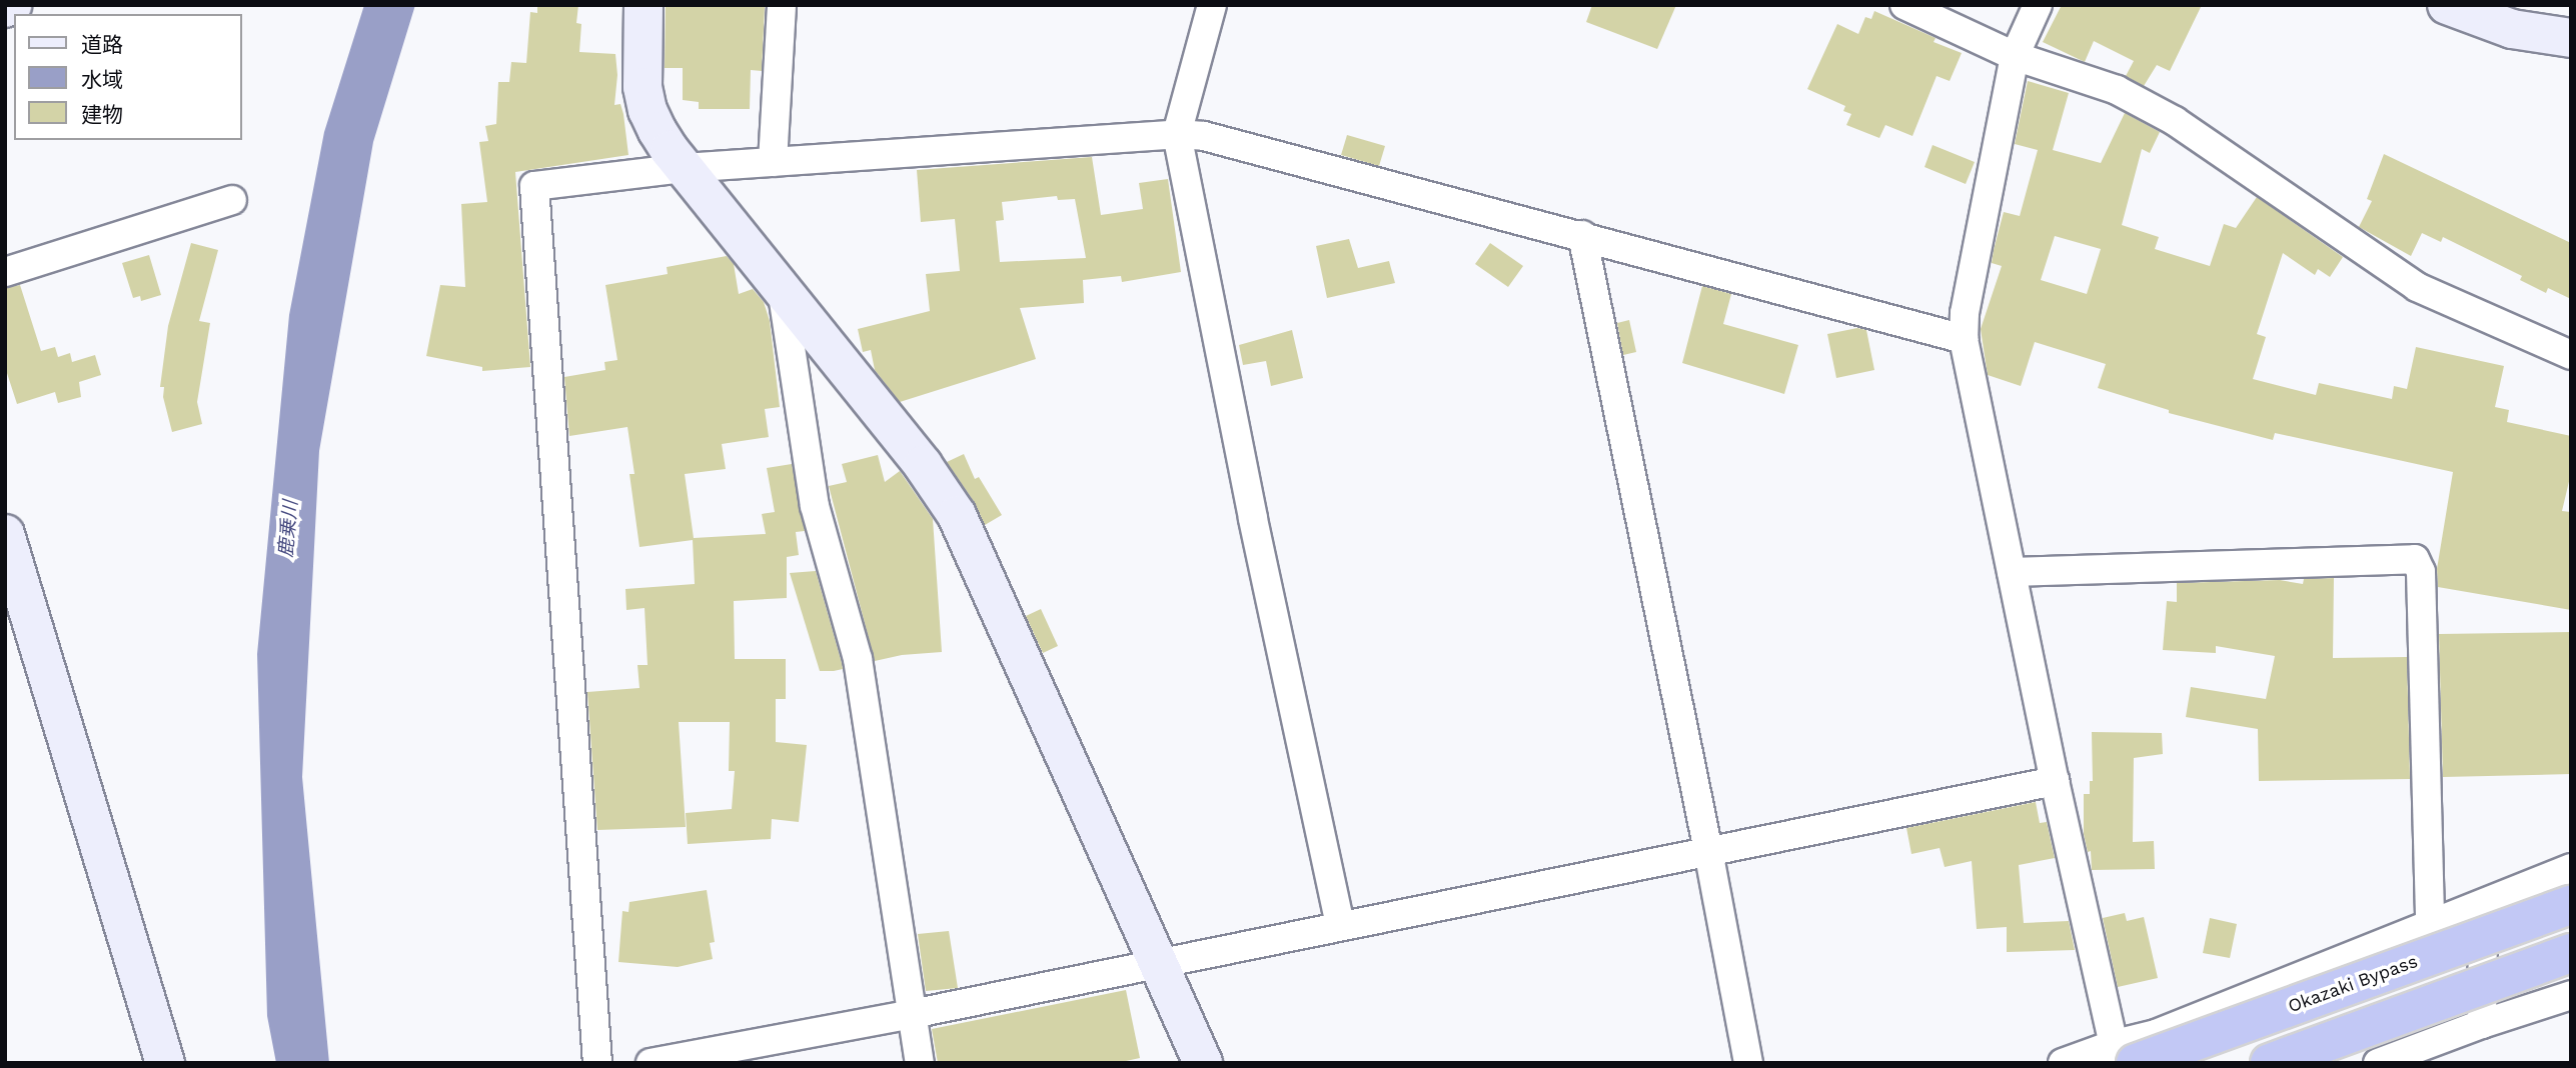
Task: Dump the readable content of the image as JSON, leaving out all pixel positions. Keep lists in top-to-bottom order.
{
  "streets": {
    "highway": ["Okazaki Bypass"]
  },
  "water": ["鹿乗川"],
  "legend": ["道路", "水域", "建物"]
}
